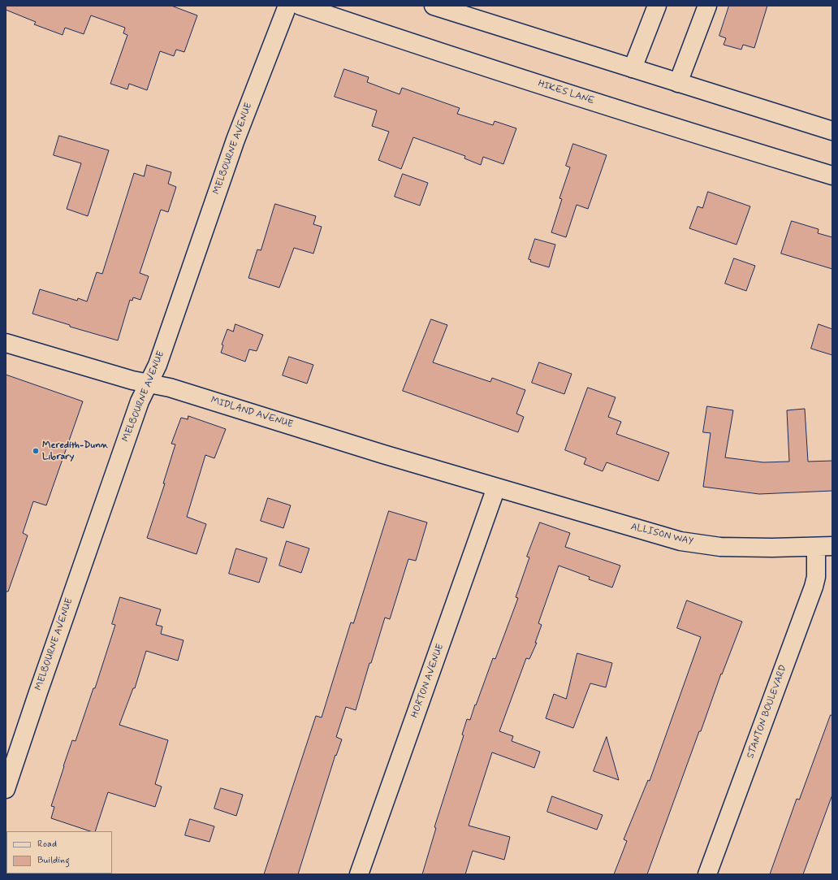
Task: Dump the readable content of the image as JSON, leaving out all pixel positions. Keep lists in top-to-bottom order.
{
  "streets": {
    "street": [
      "HIKES LANE",
      "MELBOURNE AVENUE",
      "MIDLAND AVENUE",
      "ALLISON WAY",
      "HORTON AVENUE",
      "STANTON BOULEVARD"
    ]
  },
  "crossings": [
    ["MELBOURNE AVENUE", "MIDLAND AVENUE"],
    ["MIDLAND AVENUE", "ALLISON WAY"],
    ["MIDLAND AVENUE", "HORTON AVENUE"],
    ["ALLISON WAY", "HORTON AVENUE"],
    ["ALLISON WAY", "STANTON BOULEVARD"]
  ],
  "places": ["Meredith-Dunn Library"],
  "legend": ["Road", "Building"]
}
